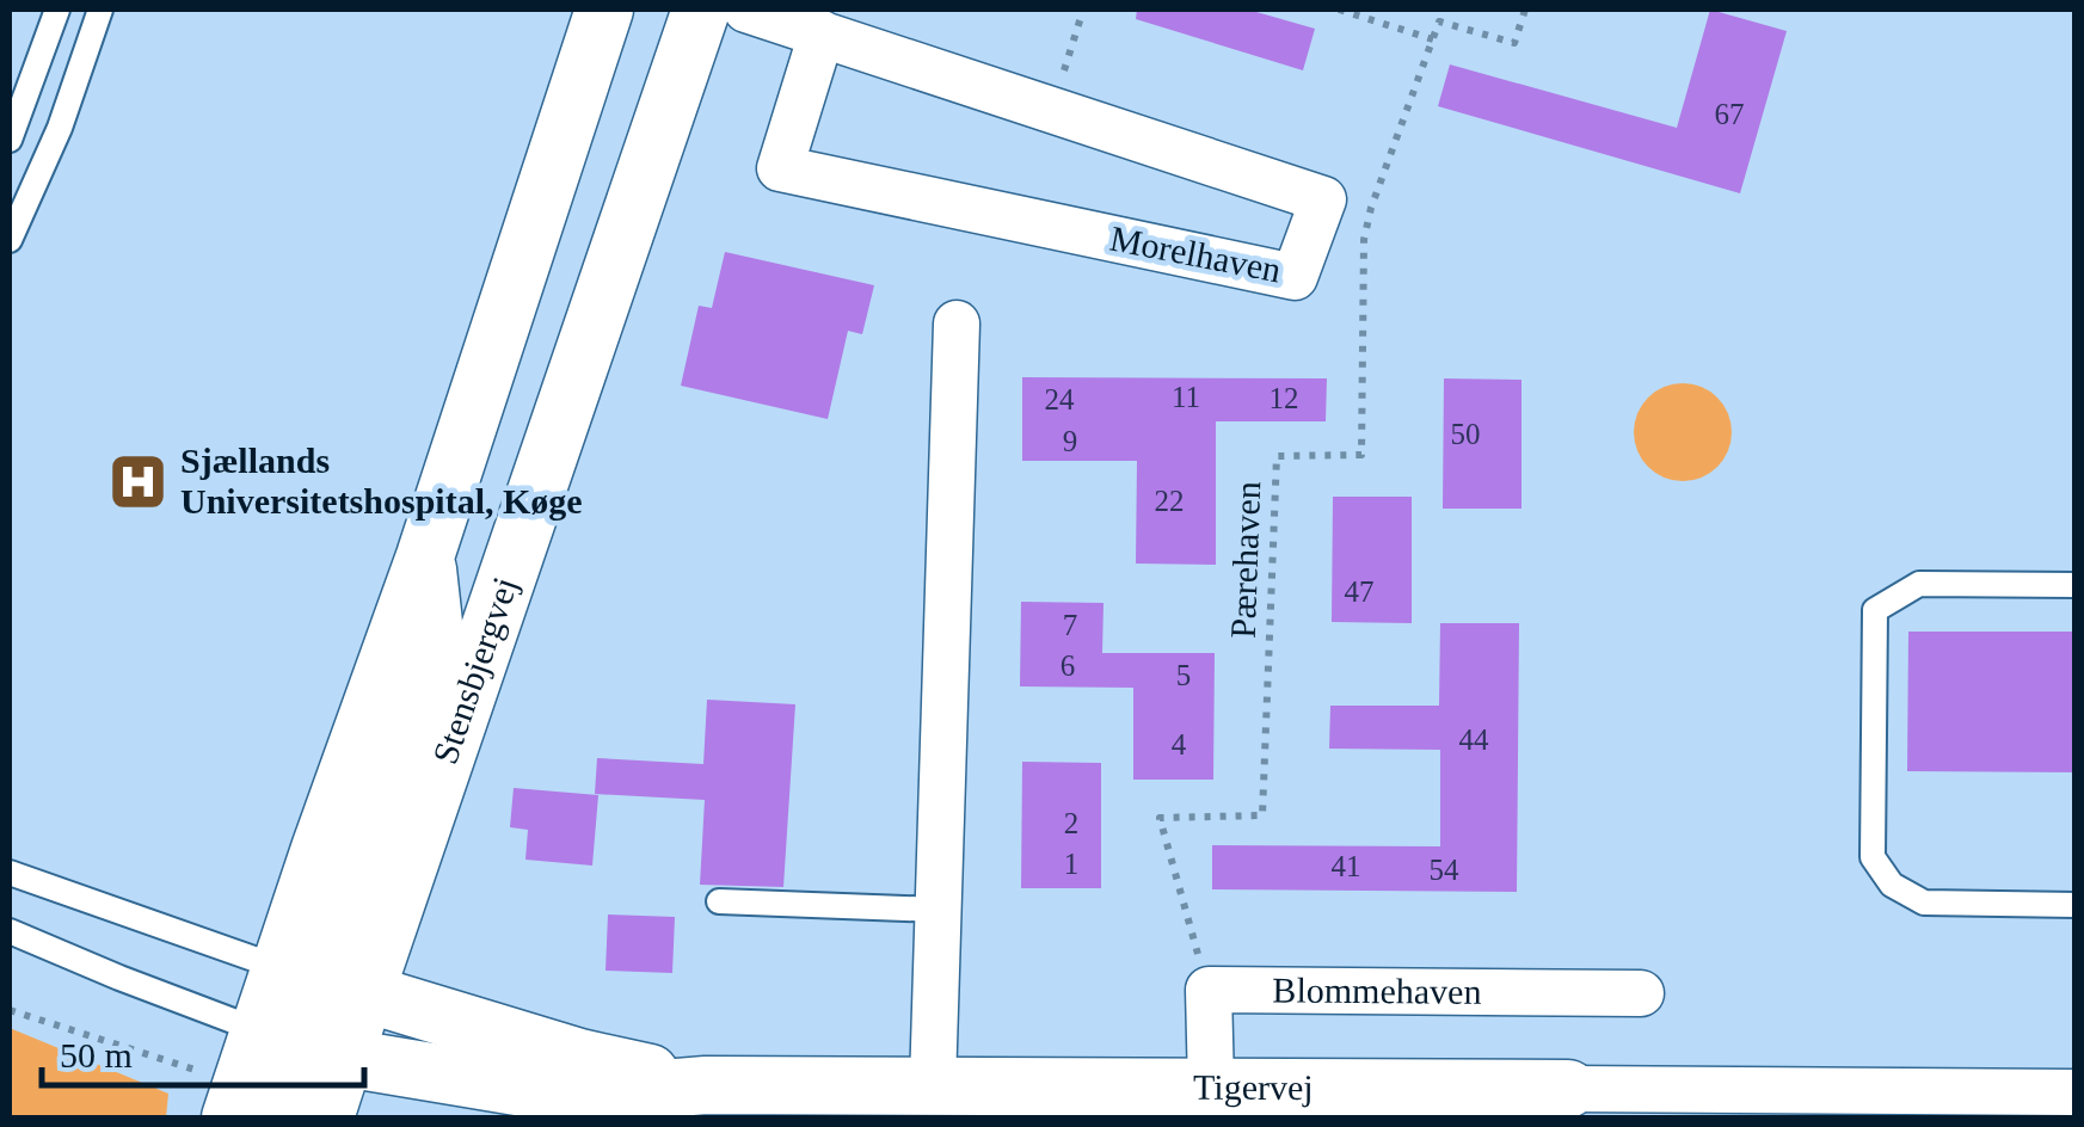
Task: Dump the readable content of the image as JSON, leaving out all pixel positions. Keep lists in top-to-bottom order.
{
  "streets": {
    "street": [
      "Morelhaven",
      "Stensbjergvej",
      "Blommehaven",
      "Tigervej"
    ],
    "path": ["Pærehaven"]
  },
  "crossings": [
    ["Pærehaven", "Blommehaven"],
    ["Stensbjergvej", "Tigervej"]
  ],
  "places": {
    "hospital": ["Sjællands Universitetshospital, Køge"]
  },
  "house_numbers": [
    "67",
    "11",
    "12",
    "24",
    "50",
    "9",
    "22",
    "47",
    "7",
    "6",
    "5",
    "44",
    "4",
    "2",
    "1",
    "41",
    "54"
  ],
  "scale_bar": "50 m"
}
